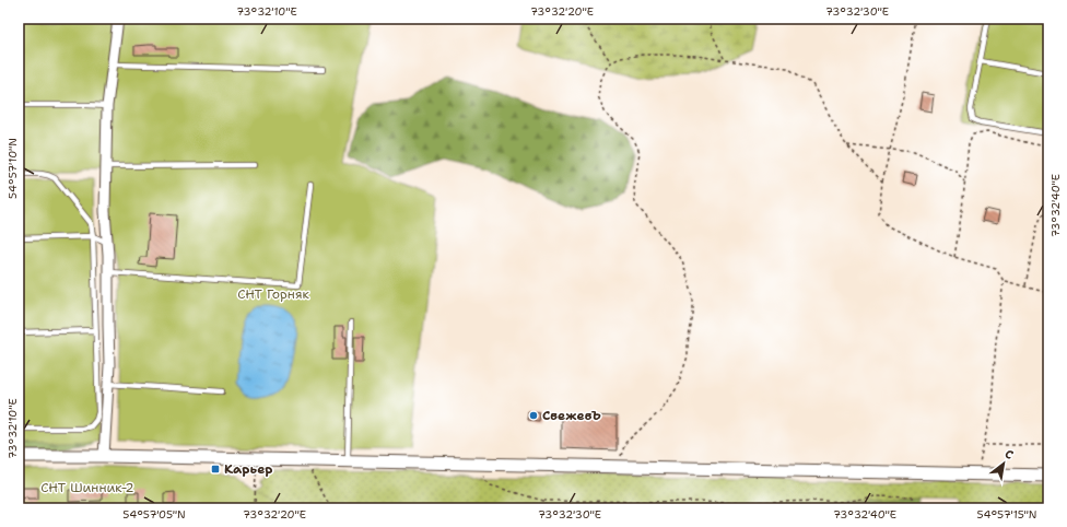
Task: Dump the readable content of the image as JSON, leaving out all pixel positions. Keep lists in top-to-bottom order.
{
  "parks": ["СНТ Горняк", "СНТ Шинник-2"],
  "places": {
    "other": ["СвежевЪ"],
    "transit": ["Карьер"]
  },
  "north": "top right",
  "coordinates": [
    "73°32'10\"E",
    "73°32'20\"E",
    "73°32'30\"E",
    "54°57'10\"N",
    "73°32'40\"E",
    "54°57'05\"N",
    "54°57'15\"N"
  ]
}
